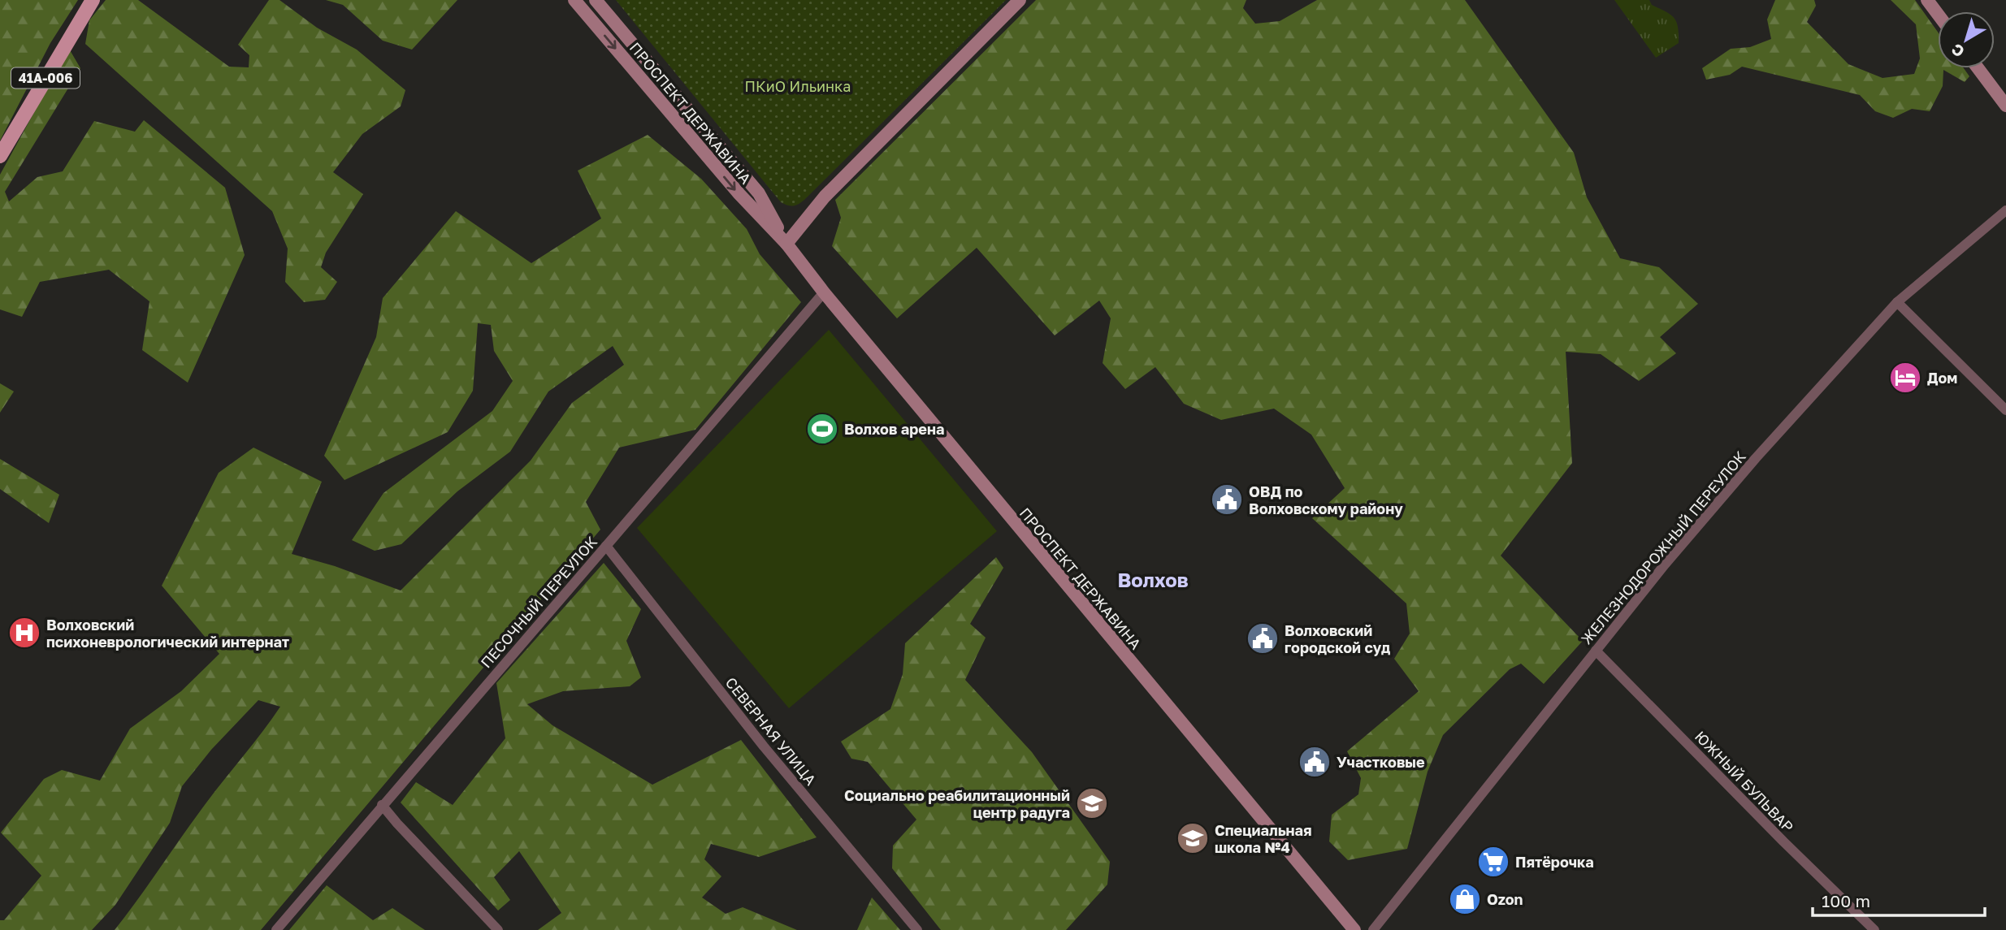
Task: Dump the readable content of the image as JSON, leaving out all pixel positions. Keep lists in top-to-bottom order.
{
  "streets": {
    "main road": ["41А-006", "ПРОСПЕКТ ДЕРЖАВИНА"],
    "street": [
      "ЖЕЛЕЗНОДОРОЖНЫЙ ПЕРЕУЛОК",
      "ПЕСОЧНЫЙ ПЕРЕУЛОК",
      "СЕВЕРНАЯ УЛИЦА",
      "ЮЖНЫЙ БУЛЬВАР"
    ]
  },
  "crossings": [
    ["ПРОСПЕКТ ДЕРЖАВИНА", "ПЕСОЧНЫЙ ПЕРЕУЛОК"],
    ["ЖЕЛЕЗНОДОРОЖНЫЙ ПЕРЕУЛОК", "ЮЖНЫЙ БУЛЬВАР"],
    ["ПЕСОЧНЫЙ ПЕРЕУЛОК", "СЕВЕРНАЯ УЛИЦА"]
  ],
  "districts": ["Волхов"],
  "parks": ["ПКиО Ильинка"],
  "places": {
    "hotel": ["Дом"],
    "sports": ["Волхов арена"],
    "public building": ["ОВД по Волховскому району", "Волховский городской суд", "Участковые"],
    "hospital": ["Волховский психоневрологический интернат"],
    "school or university": ["Социально реабилитационный центр радуга", "Специальная школа №4"],
    "supermarket": ["Пятёрочка"],
    "shop": ["Ozon"]
  },
  "scale_bar": "100 m",
  "north": "bottom left"
}
